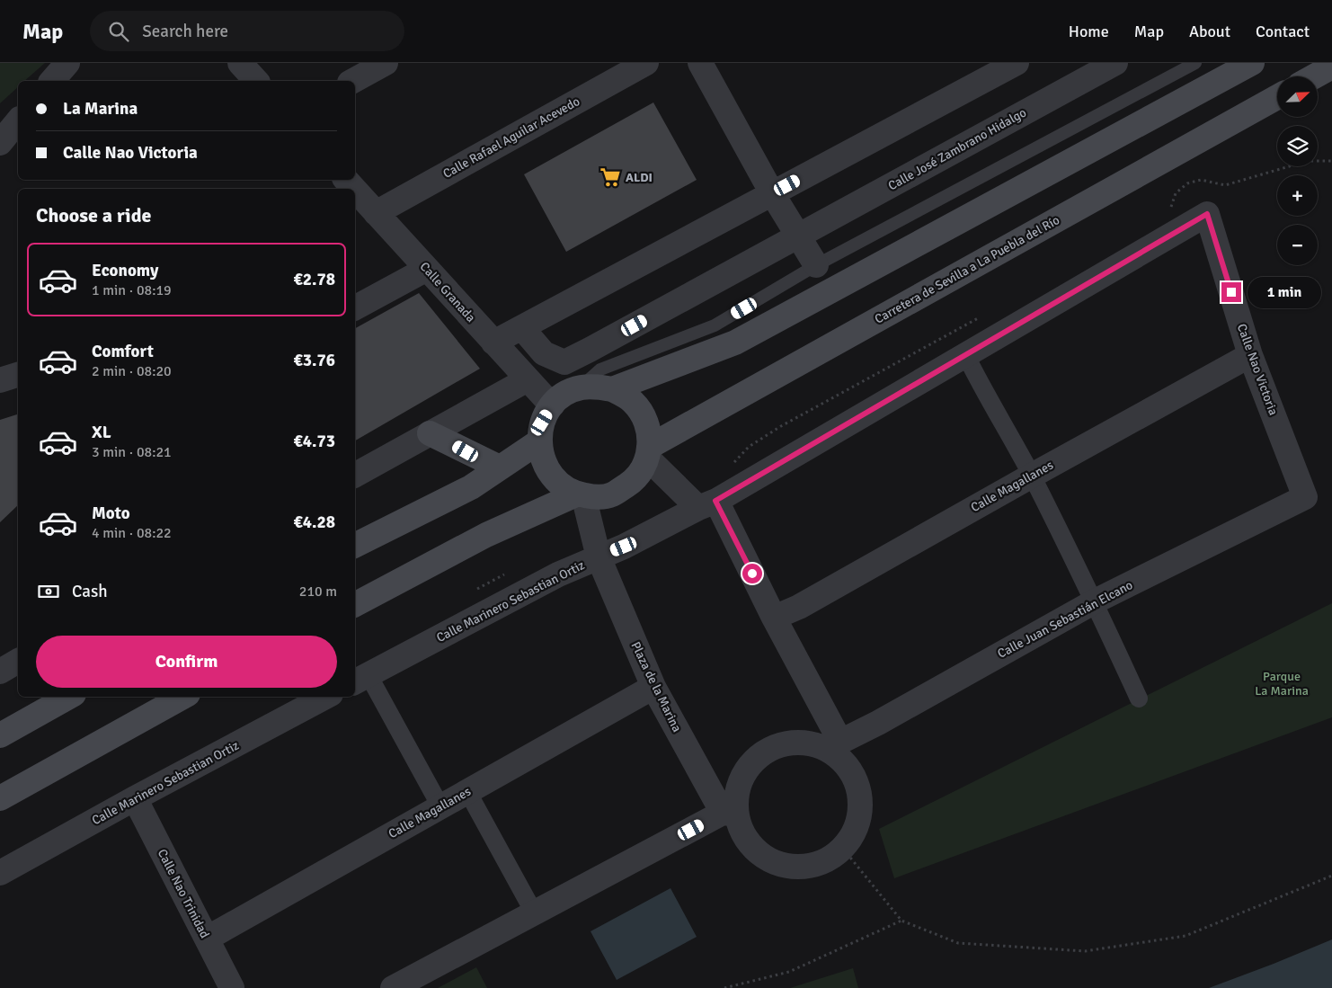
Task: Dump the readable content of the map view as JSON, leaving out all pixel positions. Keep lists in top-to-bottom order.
{
  "streets": {
    "main road": ["Carretera de Sevilla a La Puebla del Río"],
    "street": [
      "Calle Rafael Aguilar Acevedo",
      "Calle José Zambrano Hidalgo",
      "Calle Granada",
      "Calle Nao Victoria",
      "Calle Magallanes",
      "Calle Marinero Sebastian Ortiz",
      "Calle Juan Sebastián Elcano",
      "Plaza de la Marina",
      "Calle Nao Trinidad"
    ]
  },
  "crossings": [
    ["Calle Rafael Aguilar Acevedo", "Calle Granada"],
    ["Carretera de Sevilla a La Puebla del Río", "Calle Granada"],
    ["Carretera de Sevilla a La Puebla del Río", "Plaza de la Marina"],
    ["Calle Granada", "Plaza de la Marina"],
    ["Calle Nao Victoria", "Calle Magallanes"],
    ["Calle Nao Victoria", "Calle Marinero Sebastian Ortiz"],
    ["Calle Nao Victoria", "Calle Juan Sebastián Elcano"],
    ["Calle Magallanes", "Plaza de la Marina"],
    ["Calle Magallanes", "Calle Nao Trinidad"],
    ["Calle Marinero Sebastian Ortiz", "Plaza de la Marina"],
    ["Calle Marinero Sebastian Ortiz", "Calle Nao Trinidad"],
    ["Calle Juan Sebastián Elcano", "Plaza de la Marina"]
  ],
  "parks": ["Parque La Marina"],
  "places": {
    "supermarket": ["ALDI"]
  },
  "north": "top right",
  "page": {
    "header": "Map",
    "search": "Search here",
    "nav": [
      "Home",
      "Map",
      "About",
      "Contact"
    ],
    "map_buttons": ["+", "−"],
    "banner": ["La Marina", "Calle Nao Victoria"],
    "heading": "Choose a ride",
    "list": [
      {
        "name": "Economy",
        "note": "1 min · 08:19",
        "value": "€2.78"
      },
      {
        "name": "Comfort",
        "note": "2 min · 08:20",
        "value": "€3.76"
      },
      {
        "name": "XL",
        "note": "3 min · 08:21",
        "value": "€4.73"
      },
      {
        "name": "Moto",
        "note": "4 min · 08:22",
        "value": "€4.28"
      }
    ],
    "bubble": "1 min",
    "pay": ["Cash", "210 m"],
    "buttons": "Confirm"
  }
}
